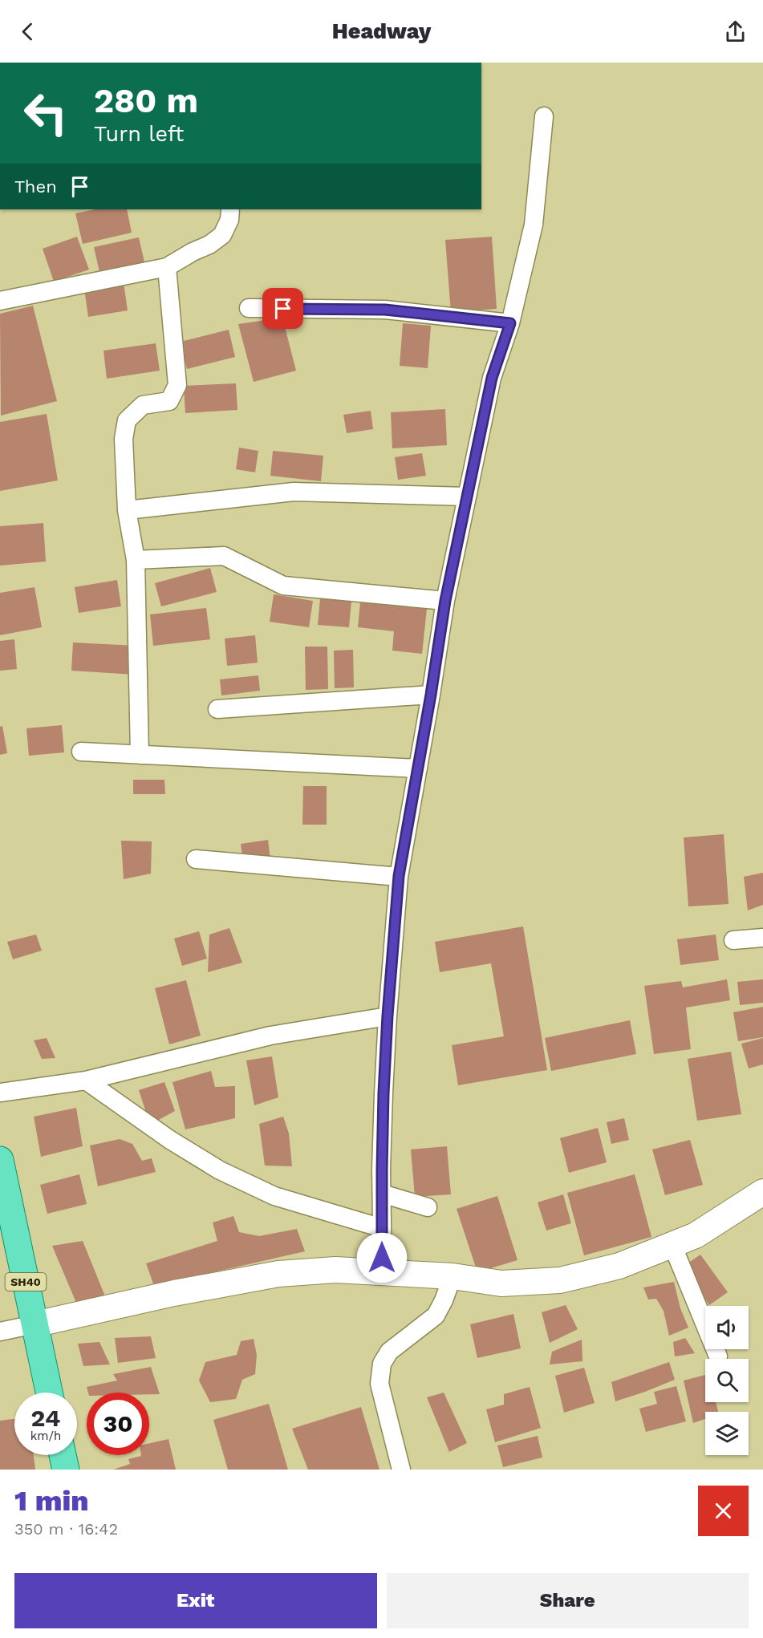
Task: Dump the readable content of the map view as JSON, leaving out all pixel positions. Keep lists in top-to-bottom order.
{
  "streets": {
    "main road": ["SH40"]
  },
  "page": {
    "header": "Headway",
    "turn": ["280 m", "Turn left"],
    "then": "Then",
    "speed": "24 km/h",
    "limit": "30",
    "heading": ["1 min", "350 m · 16:42"],
    "buttons": ["Exit", "Share"]
  }
}
